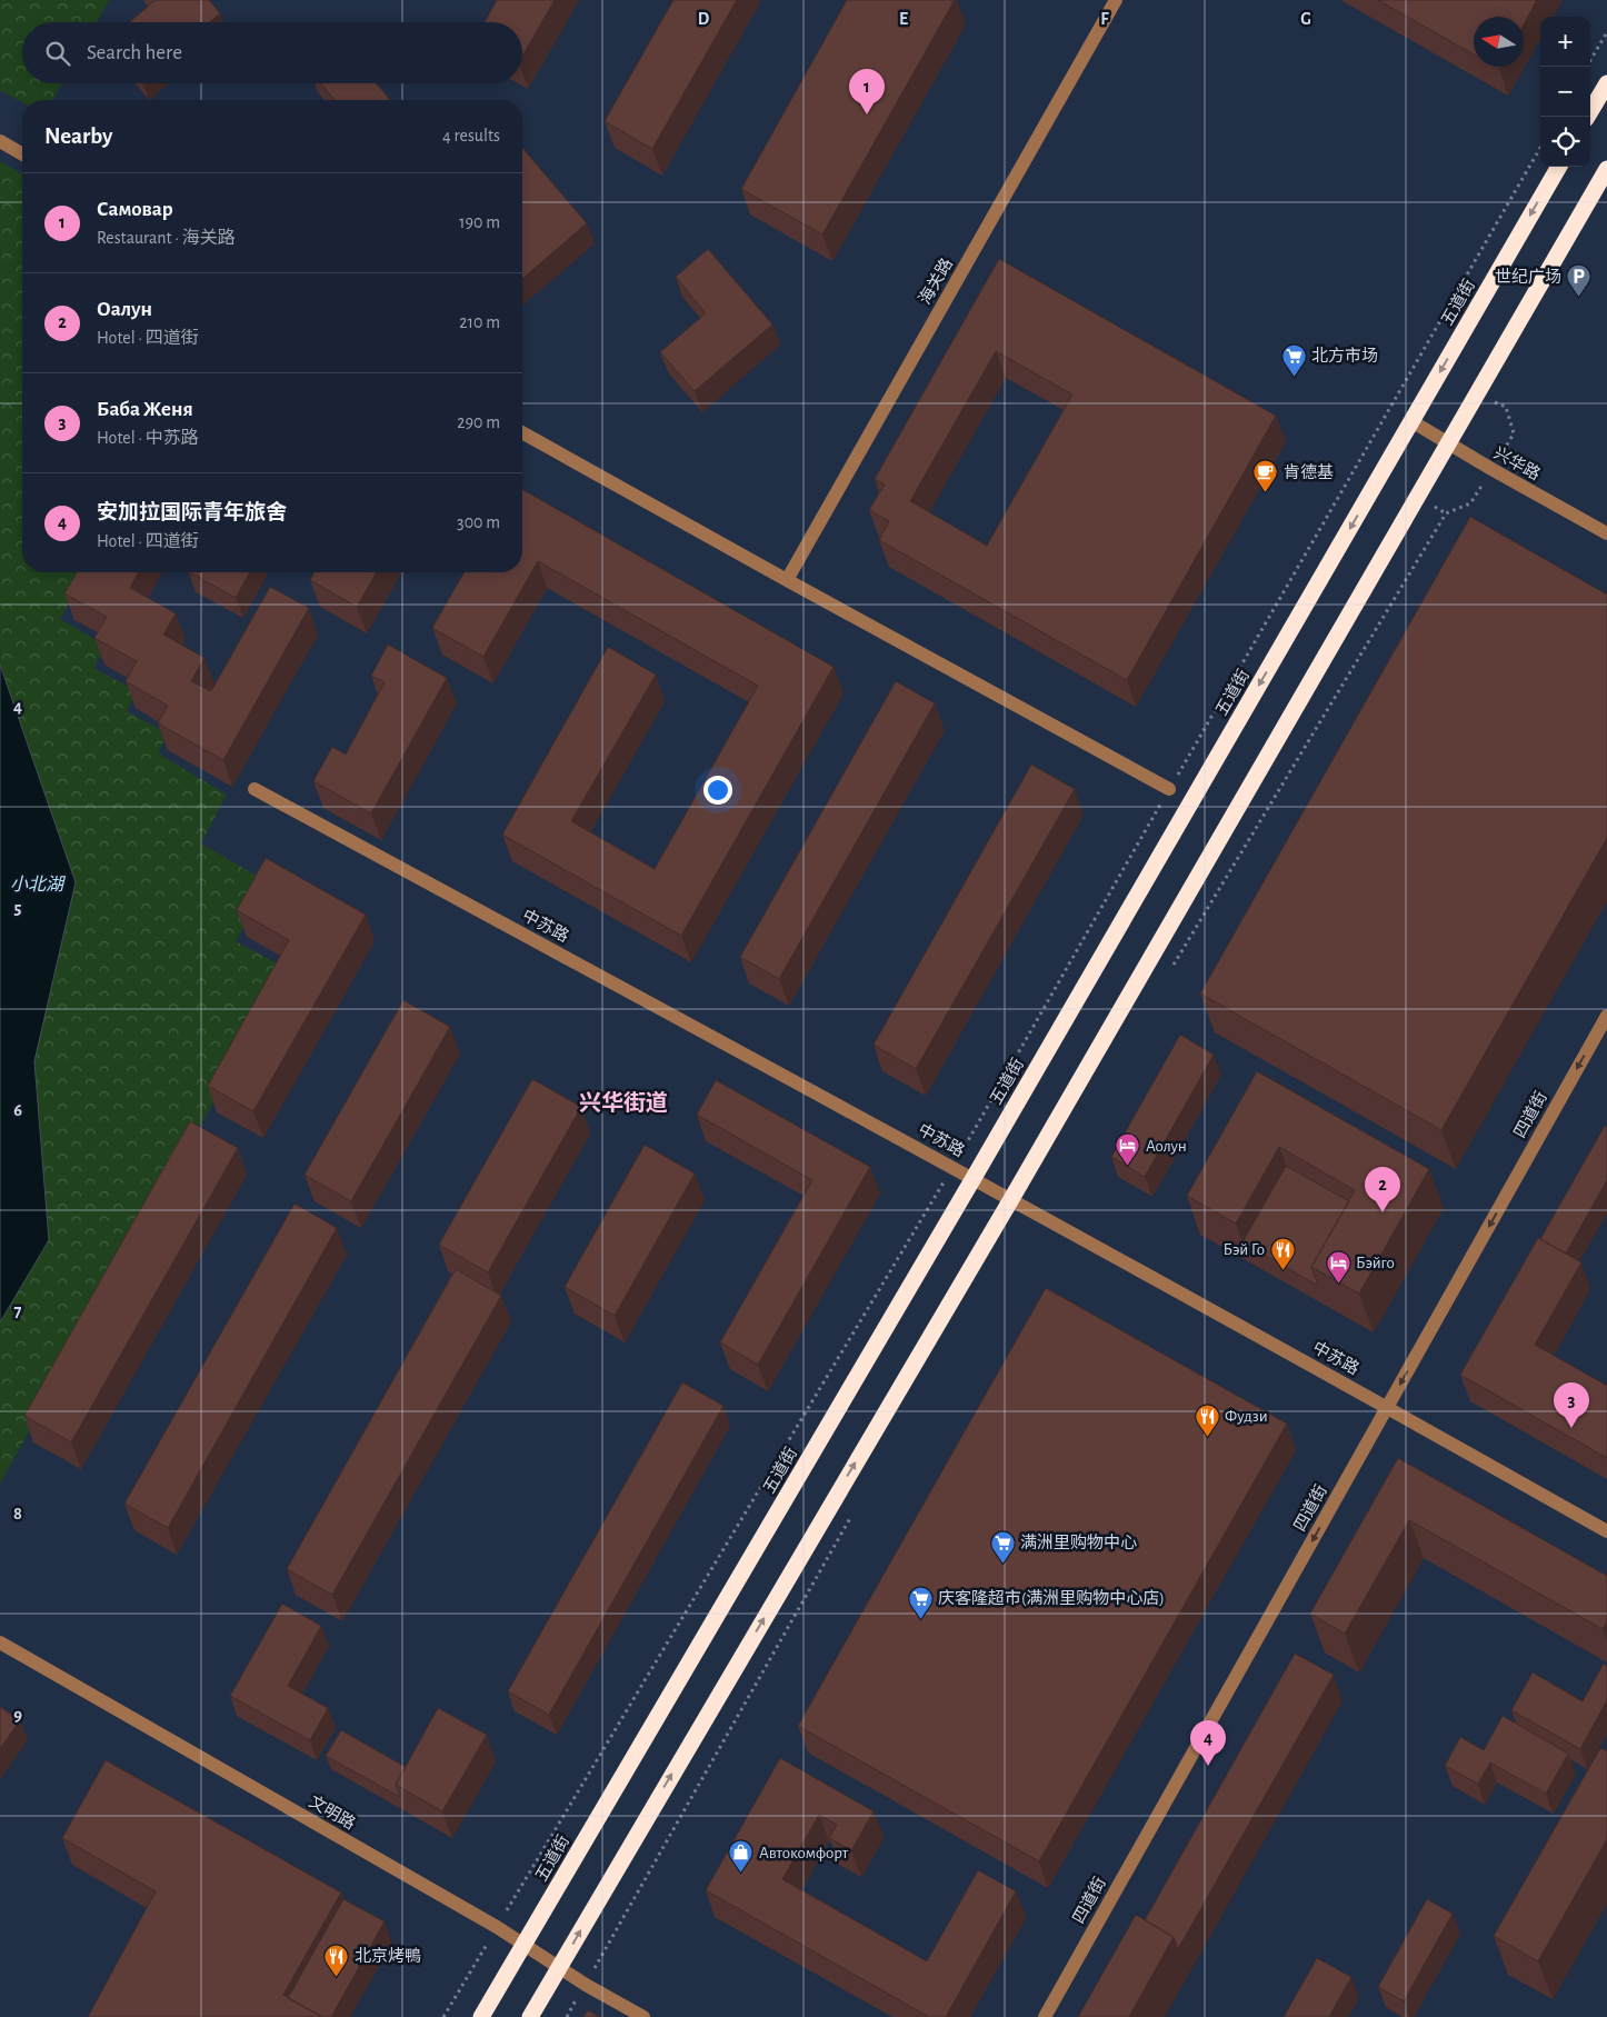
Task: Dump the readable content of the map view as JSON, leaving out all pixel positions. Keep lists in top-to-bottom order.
{
  "streets": {
    "highway": ["五道街"],
    "street": [
      "海关路",
      "兴华路",
      "中苏路",
      "四道街",
      "文明路"
    ]
  },
  "crossings": [
    ["五道街", "兴华路"],
    ["五道街", "中苏路"],
    ["五道街", "文明路"],
    ["中苏路", "四道街"]
  ],
  "one_way": ["四道街"],
  "districts": ["兴华街道"],
  "water": ["小北湖"],
  "places": {
    "parking": ["世纪广场"],
    "supermarket": ["北方市场", "满洲里购物中心", "庆客隆超市(满洲里购物中心店)"],
    "cafe": ["肯德基"],
    "hotel": ["Аолун", "Бэйго"],
    "restaurant": ["Бэй Го", "Фудзи", "北京烤鴨"],
    "shop": ["Автокомфорт"]
  },
  "north": "left",
  "page": {
    "map_buttons": ["+", "−"],
    "search": "Search here",
    "pins": [
      "1",
      "2",
      "3",
      "4"
    ],
    "heading": ["Nearby", "4 results"],
    "list": [
      {
        "mark": "1",
        "name": "Самовар",
        "note": "Restaurant · 海关路",
        "value": "190 m"
      },
      {
        "mark": "2",
        "name": "Оалун",
        "note": "Hotel · 四道街",
        "value": "210 m"
      },
      {
        "mark": "3",
        "name": "Баба Женя",
        "note": "Hotel · 中苏路",
        "value": "290 m"
      },
      {
        "mark": "4",
        "name": "安加拉国际青年旅舍",
        "note": "Hotel · 四道街",
        "value": "300 m"
      }
    ]
  },
  "grid": {
    "columns": [
      "D",
      "E",
      "F",
      "G"
    ],
    "rows": [
      "4",
      "5",
      "6",
      "7",
      "8",
      "9"
    ]
  }
}
